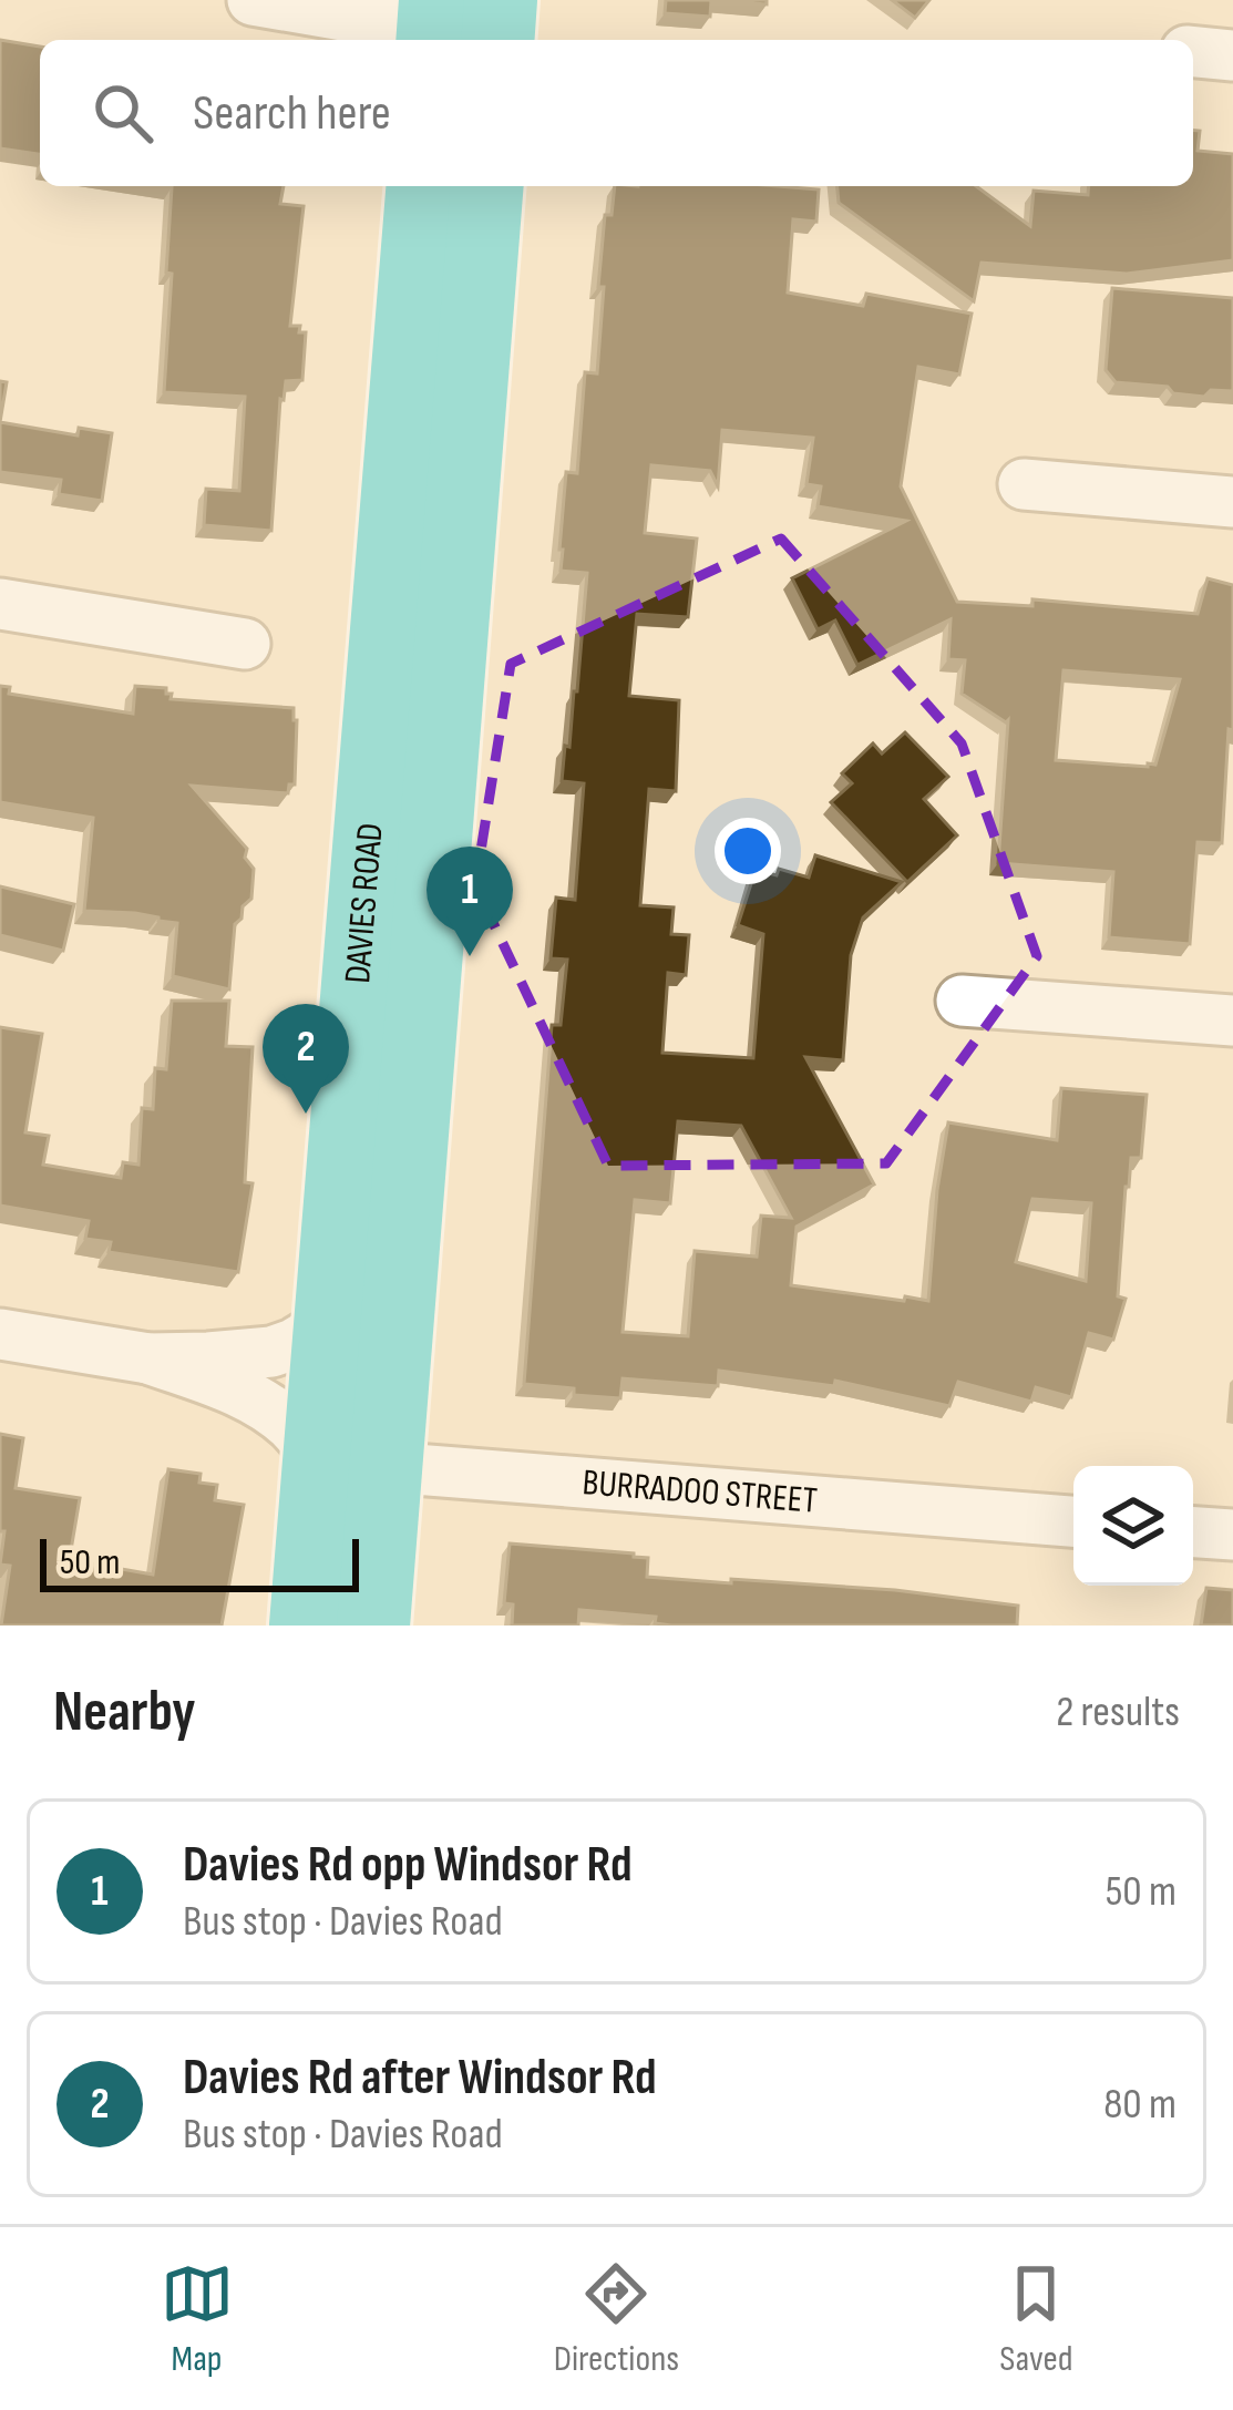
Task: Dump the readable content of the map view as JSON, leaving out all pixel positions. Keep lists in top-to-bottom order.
{
  "streets": {
    "highway": ["DAVIES ROAD"],
    "street": ["BURRADOO STREET"]
  },
  "crossings": [
    ["DAVIES ROAD", "BURRADOO STREET"]
  ],
  "scale_bar": "50 m",
  "page": {
    "search": "Search here",
    "pins": ["1", "2"],
    "scale": "50 m",
    "heading": ["Nearby", "2 results"],
    "list": [
      {
        "mark": "1",
        "name": "Davies Rd opp Windsor Rd",
        "note": "Bus stop · Davies Road",
        "value": "50 m"
      },
      {
        "mark": "2",
        "name": "Davies Rd after Windsor Rd",
        "note": "Bus stop · Davies Road",
        "value": "80 m"
      }
    ],
    "nav": ["Map", "Directions", "Saved"]
  }
}
